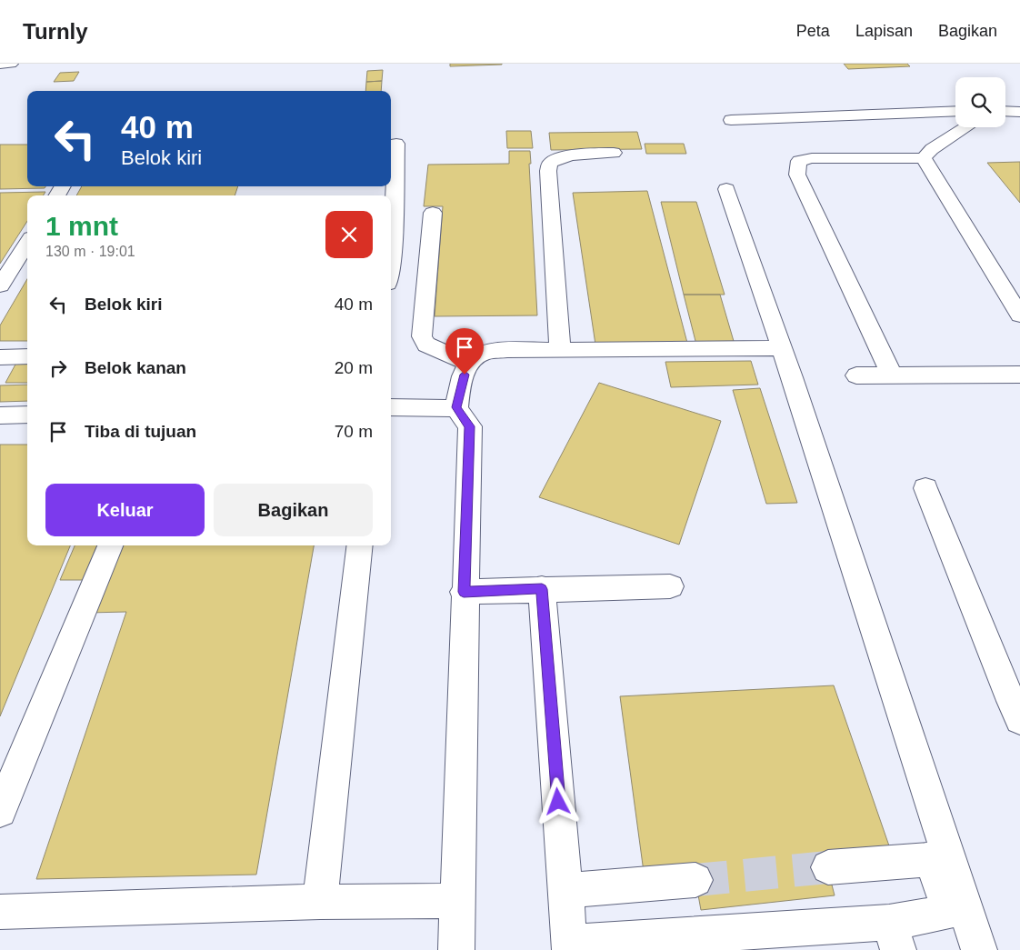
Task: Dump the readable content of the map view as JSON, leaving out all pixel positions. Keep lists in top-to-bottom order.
{
  "page": {
    "header": "Turnly",
    "nav": ["Peta", "Lapisan", "Bagikan"],
    "turn": ["40 m", "Belok kiri"],
    "heading": ["1 mnt", "130 m · 19:01"],
    "list": [
      {
        "name": "Belok kiri",
        "value": "40 m"
      },
      {
        "name": "Belok kanan",
        "value": "20 m"
      },
      {
        "name": "Tiba di tujuan",
        "value": "70 m"
      }
    ],
    "buttons": ["Keluar", "Bagikan"]
  }
}
